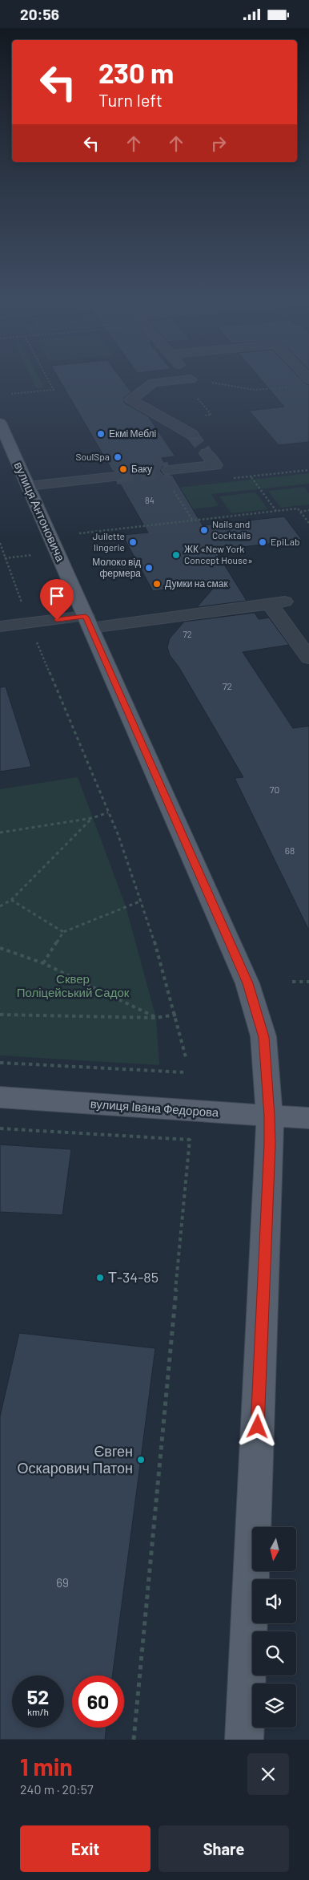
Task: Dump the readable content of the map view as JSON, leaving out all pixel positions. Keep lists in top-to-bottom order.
{
  "streets": {
    "main road": ["вулиця Антоновича", "вулиця Івана Федорова"]
  },
  "crossings": [
    ["вулиця Антоновича", "вулиця Івана Федорова"]
  ],
  "parks": ["Сквер Поліцейський Садок"],
  "places": [
    "Екмі Меблі",
    "SoulSpa",
    "Баку",
    "Nails and Cocktails",
    "Juilette lingerie",
    "EpiLab",
    "ЖК «New York Concept House»",
    "Молоко від фермера",
    "Думки на смак",
    "Т-34-85",
    "Євген Оскарович Патон"
  ],
  "house_numbers": [
    "84",
    "72",
    "72",
    "70",
    "68",
    "69"
  ],
  "north": "bottom",
  "page": {
    "status": "20:56",
    "turn": ["230 m", "Turn left"],
    "speed": "52 km/h",
    "limit": "60",
    "heading": ["1 min", "240 m · 20:57"],
    "buttons": ["Exit", "Share"]
  }
}
